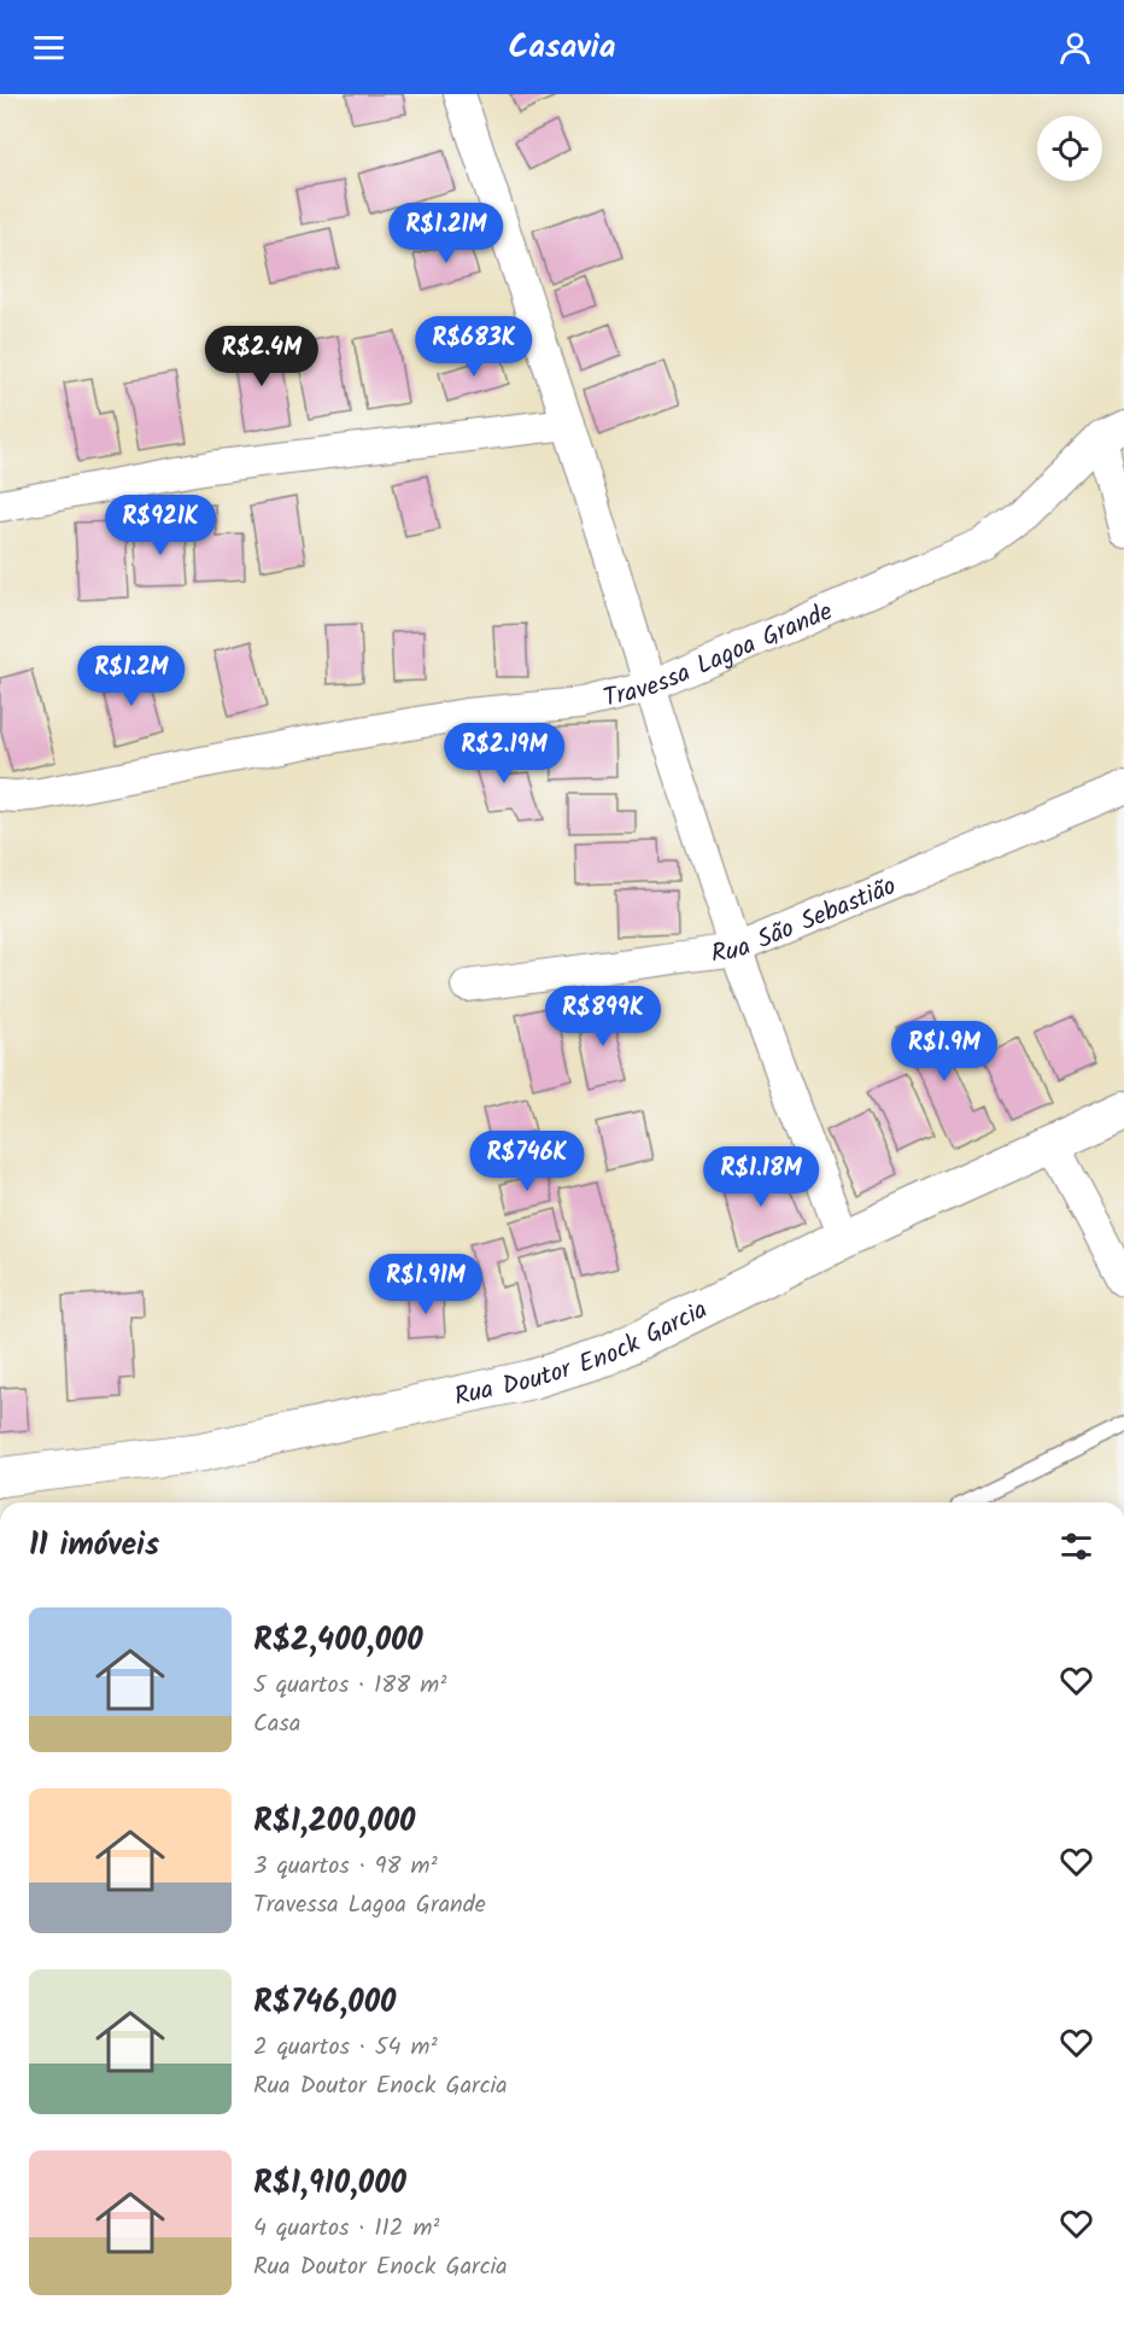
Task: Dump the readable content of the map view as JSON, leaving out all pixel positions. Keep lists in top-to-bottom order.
{
  "streets": {
    "street": ["Travessa Lagoa Grande", "Rua São Sebastião", "Rua Doutor Enock Garcia"]
  },
  "page": {
    "header": "Casavia",
    "price": [
      "R$1.21M",
      "R$683K",
      "R$2.4M",
      "R$921K",
      "R$1.2M",
      "R$2.19M",
      "R$899K",
      "R$1.9M",
      "R$746K",
      "R$1.18M",
      "R$1.91M"
    ],
    "heading": "11 imóveis",
    "list": [
      {
        "name": "R$2,400,000",
        "note": "5 quartos · 188 m² · Casa"
      },
      {
        "name": "R$1,200,000",
        "note": "3 quartos · 98 m² · Travessa Lagoa Grande"
      },
      {
        "name": "R$746,000",
        "note": "2 quartos · 54 m² · Rua Doutor Enock Garcia"
      },
      {
        "name": "R$1,910,000",
        "note": "4 quartos · 112 m² · Rua Doutor Enock Garcia"
      }
    ]
  }
}
